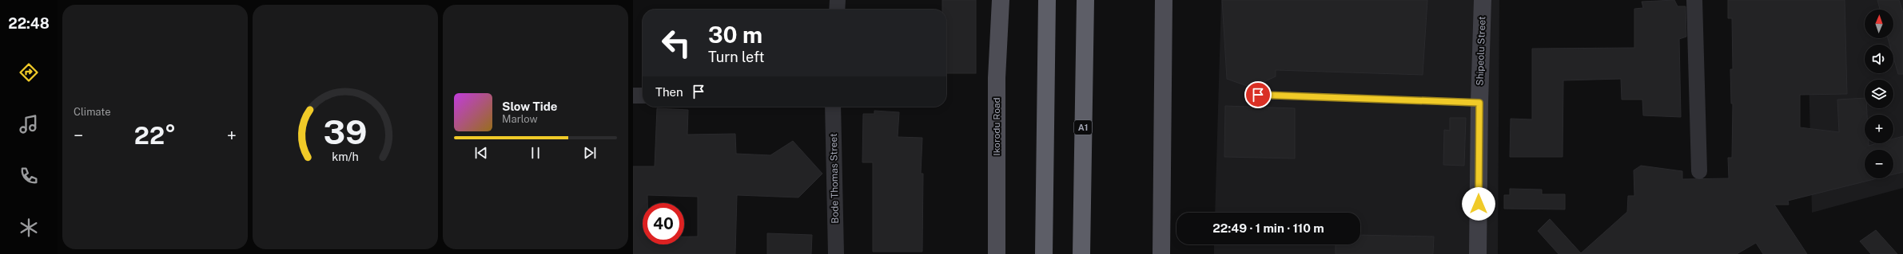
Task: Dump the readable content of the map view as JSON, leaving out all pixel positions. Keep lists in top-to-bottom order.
{
  "streets": {
    "highway": ["A1"],
    "main road": ["Ikorodu Road"],
    "street": ["Shipeolu Street", "Bode Thomas Street"]
  },
  "north": "top",
  "page": {
    "tabs": "22:48",
    "tile": "Climate",
    "map_buttons": ["+", "−"],
    "turn": ["30 m", "Turn left"],
    "then": "Then",
    "song": ["Slow Tide", "Marlow"],
    "heat": ["−", "22°", "+"],
    "limit": "40",
    "trip": "22:49 · 1 min · 110 m",
    "gauge": ["39", "km/h"]
  }
}
